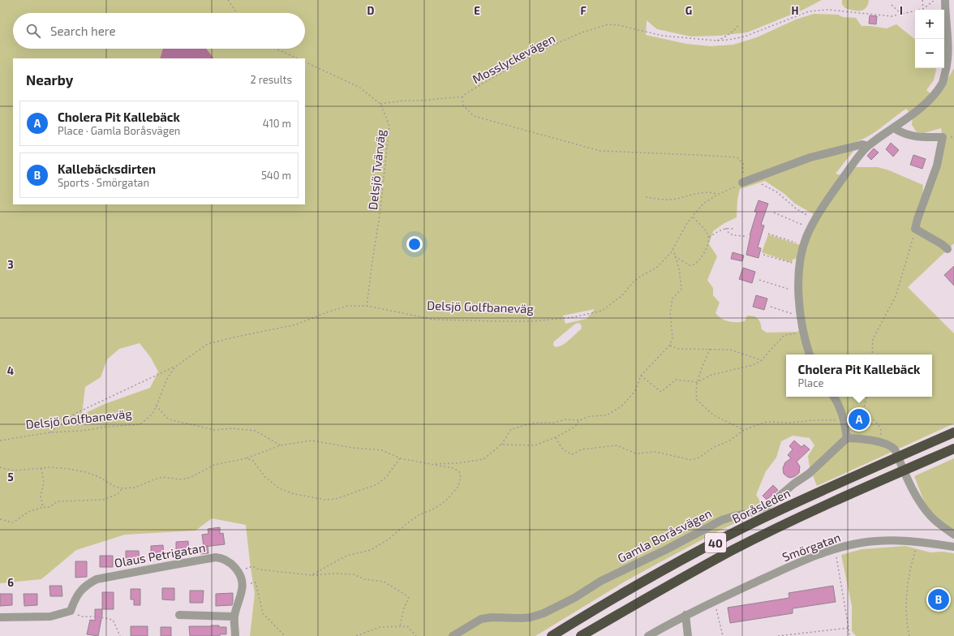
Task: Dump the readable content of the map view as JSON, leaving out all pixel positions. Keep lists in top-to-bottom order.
{
  "streets": {
    "highway": ["Boråsleden", "40"],
    "street": ["Gamla Boråsvägen", "Smörgatan", "Olaus Petrigatan"],
    "path": ["Mosslyckevägen", "Delsjö Tvärväg", "Delsjö Golfbaneväg"]
  },
  "crossings": [
    ["Mosslyckevägen", "Delsjö Tvärväg"],
    ["Delsjö Tvärväg", "Delsjö Golfbaneväg"]
  ],
  "page": {
    "map_buttons": ["+", "−"],
    "search": "Search here",
    "heading": ["Nearby", "2 results"],
    "list": [
      {
        "mark": "A",
        "name": "Cholera Pit Kallebäck",
        "note": "Place · Gamla Boråsvägen",
        "value": "410 m"
      },
      {
        "mark": "B",
        "name": "Kallebäcksdirten",
        "note": "Sports · Smörgatan",
        "value": "540 m"
      }
    ],
    "popup": ["Cholera Pit Kallebäck", "Place"],
    "pins": ["A", "B"]
  },
  "grid": {
    "columns": [
      "D",
      "E",
      "F",
      "G",
      "H",
      "I"
    ],
    "rows": [
      "3",
      "4",
      "5",
      "6"
    ]
  }
}
